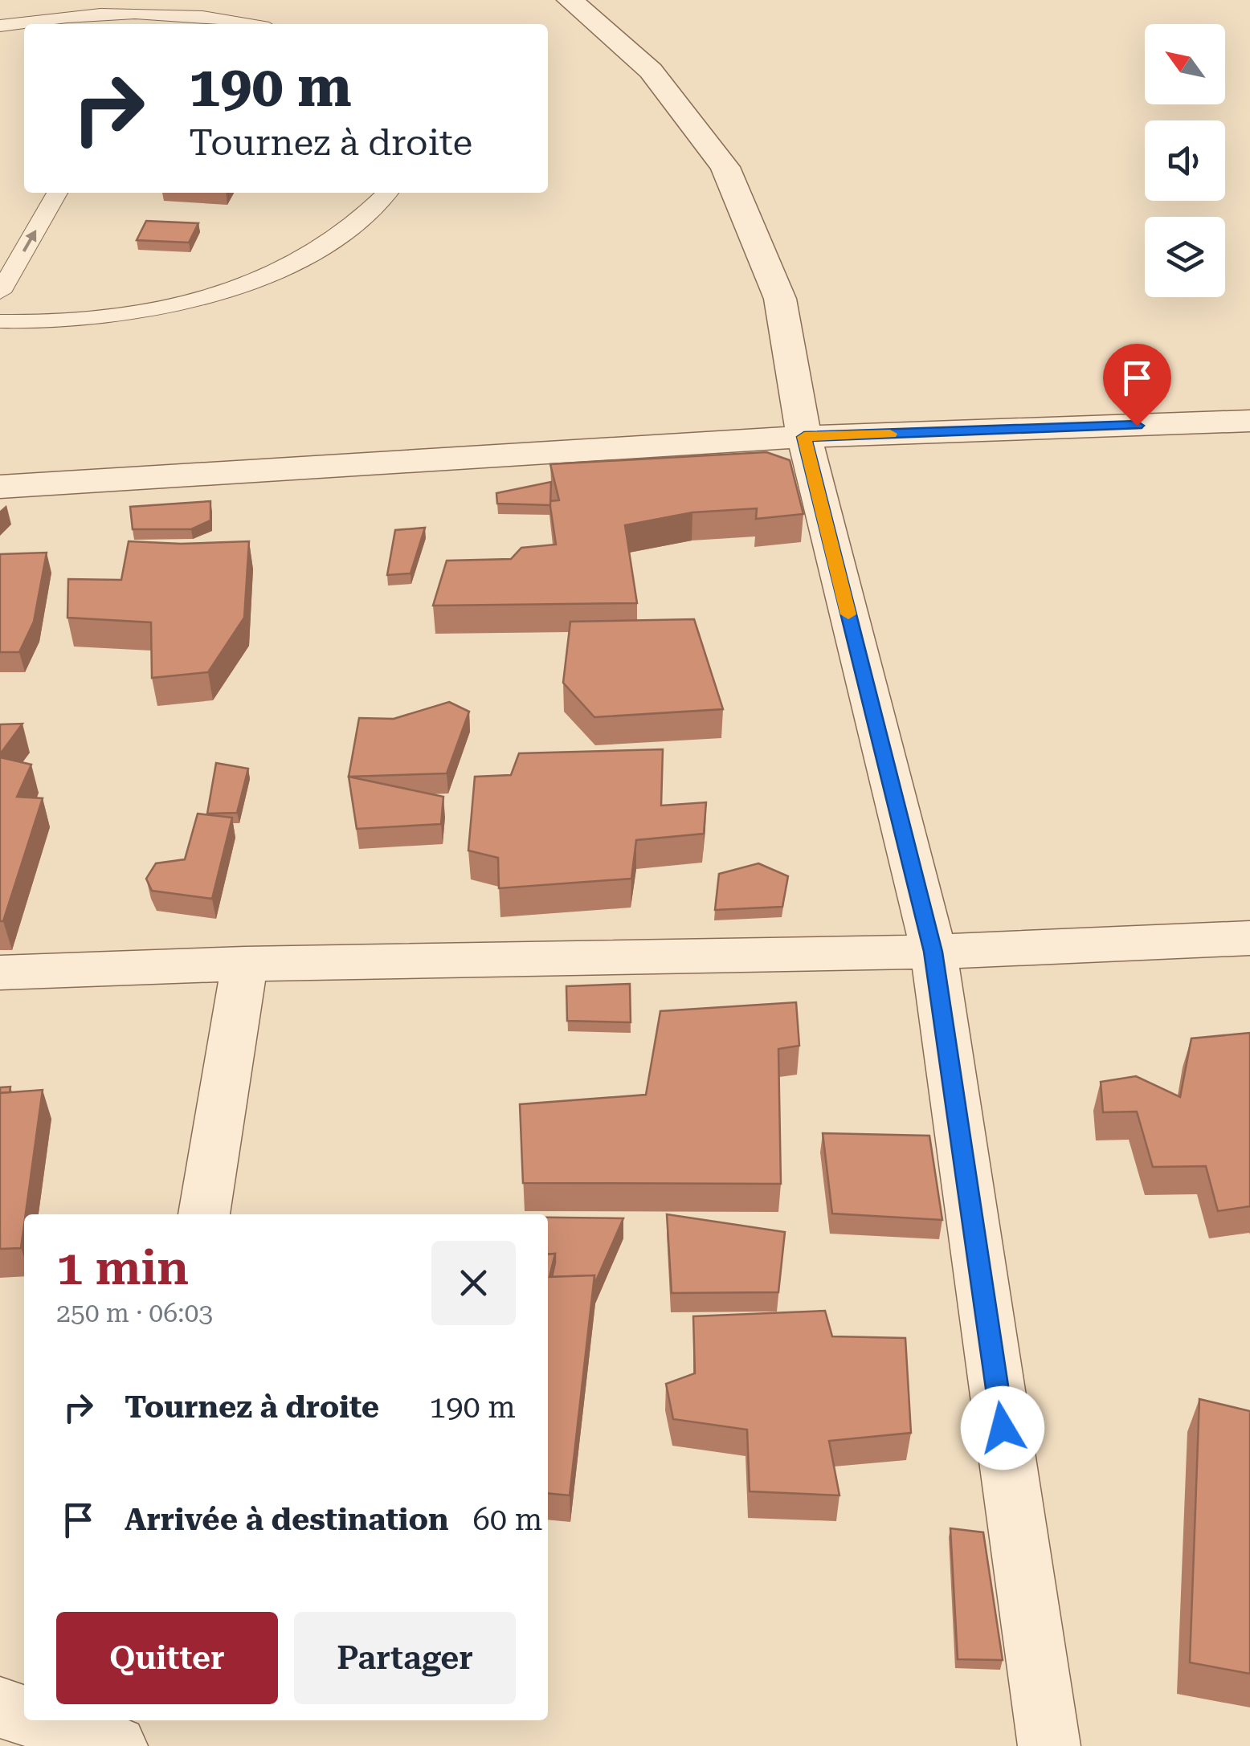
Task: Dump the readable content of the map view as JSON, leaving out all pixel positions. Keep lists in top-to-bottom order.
{
  "north": "top left",
  "page": {
    "turn": ["190 m", "Tournez à droite"],
    "heading": ["1 min", "250 m · 06:03"],
    "list": [
      {
        "name": "Tournez à droite",
        "value": "190 m"
      },
      {
        "name": "Arrivée à destination",
        "value": "60 m"
      }
    ],
    "buttons": ["Quitter", "Partager"]
  }
}
